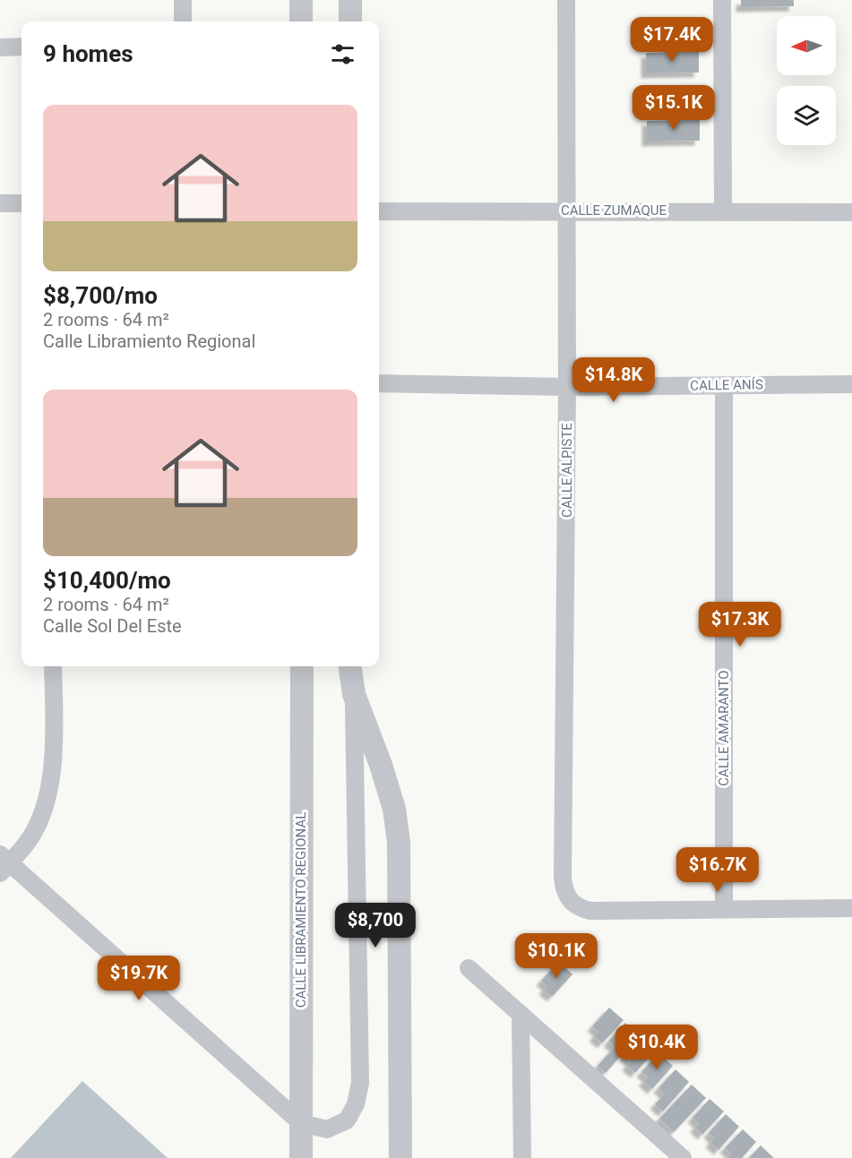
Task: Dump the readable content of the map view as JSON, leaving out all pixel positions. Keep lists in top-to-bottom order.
{
  "streets": {
    "street": [
      "CALLE ZUMAQUE",
      "CALLE ANÍS",
      "CALLE ALPISTE",
      "CALLE AMARANTO",
      "CALLE LIBRAMIENTO REGIONAL"
    ]
  },
  "crossings": [
    ["CALLE ZUMAQUE", "CALLE ALPISTE"],
    ["CALLE ANÍS", "CALLE ALPISTE"],
    ["CALLE ANÍS", "CALLE AMARANTO"],
    ["CALLE ALPISTE", "CALLE AMARANTO"]
  ],
  "north": "left",
  "page": {
    "price": [
      "$17.4K",
      "$15.1K",
      "$14.8K",
      "$17.3K",
      "$16.7K",
      "$8,700",
      "$10.1K",
      "$19.7K",
      "$10.4K"
    ],
    "heading": "9 homes",
    "list": [
      {
        "name": "$8,700/mo",
        "note": "2 rooms · 64 m² · Calle Libramiento Regional"
      },
      {
        "name": "$10,400/mo",
        "note": "2 rooms · 64 m² · Calle Sol Del Este"
      }
    ]
  }
}
